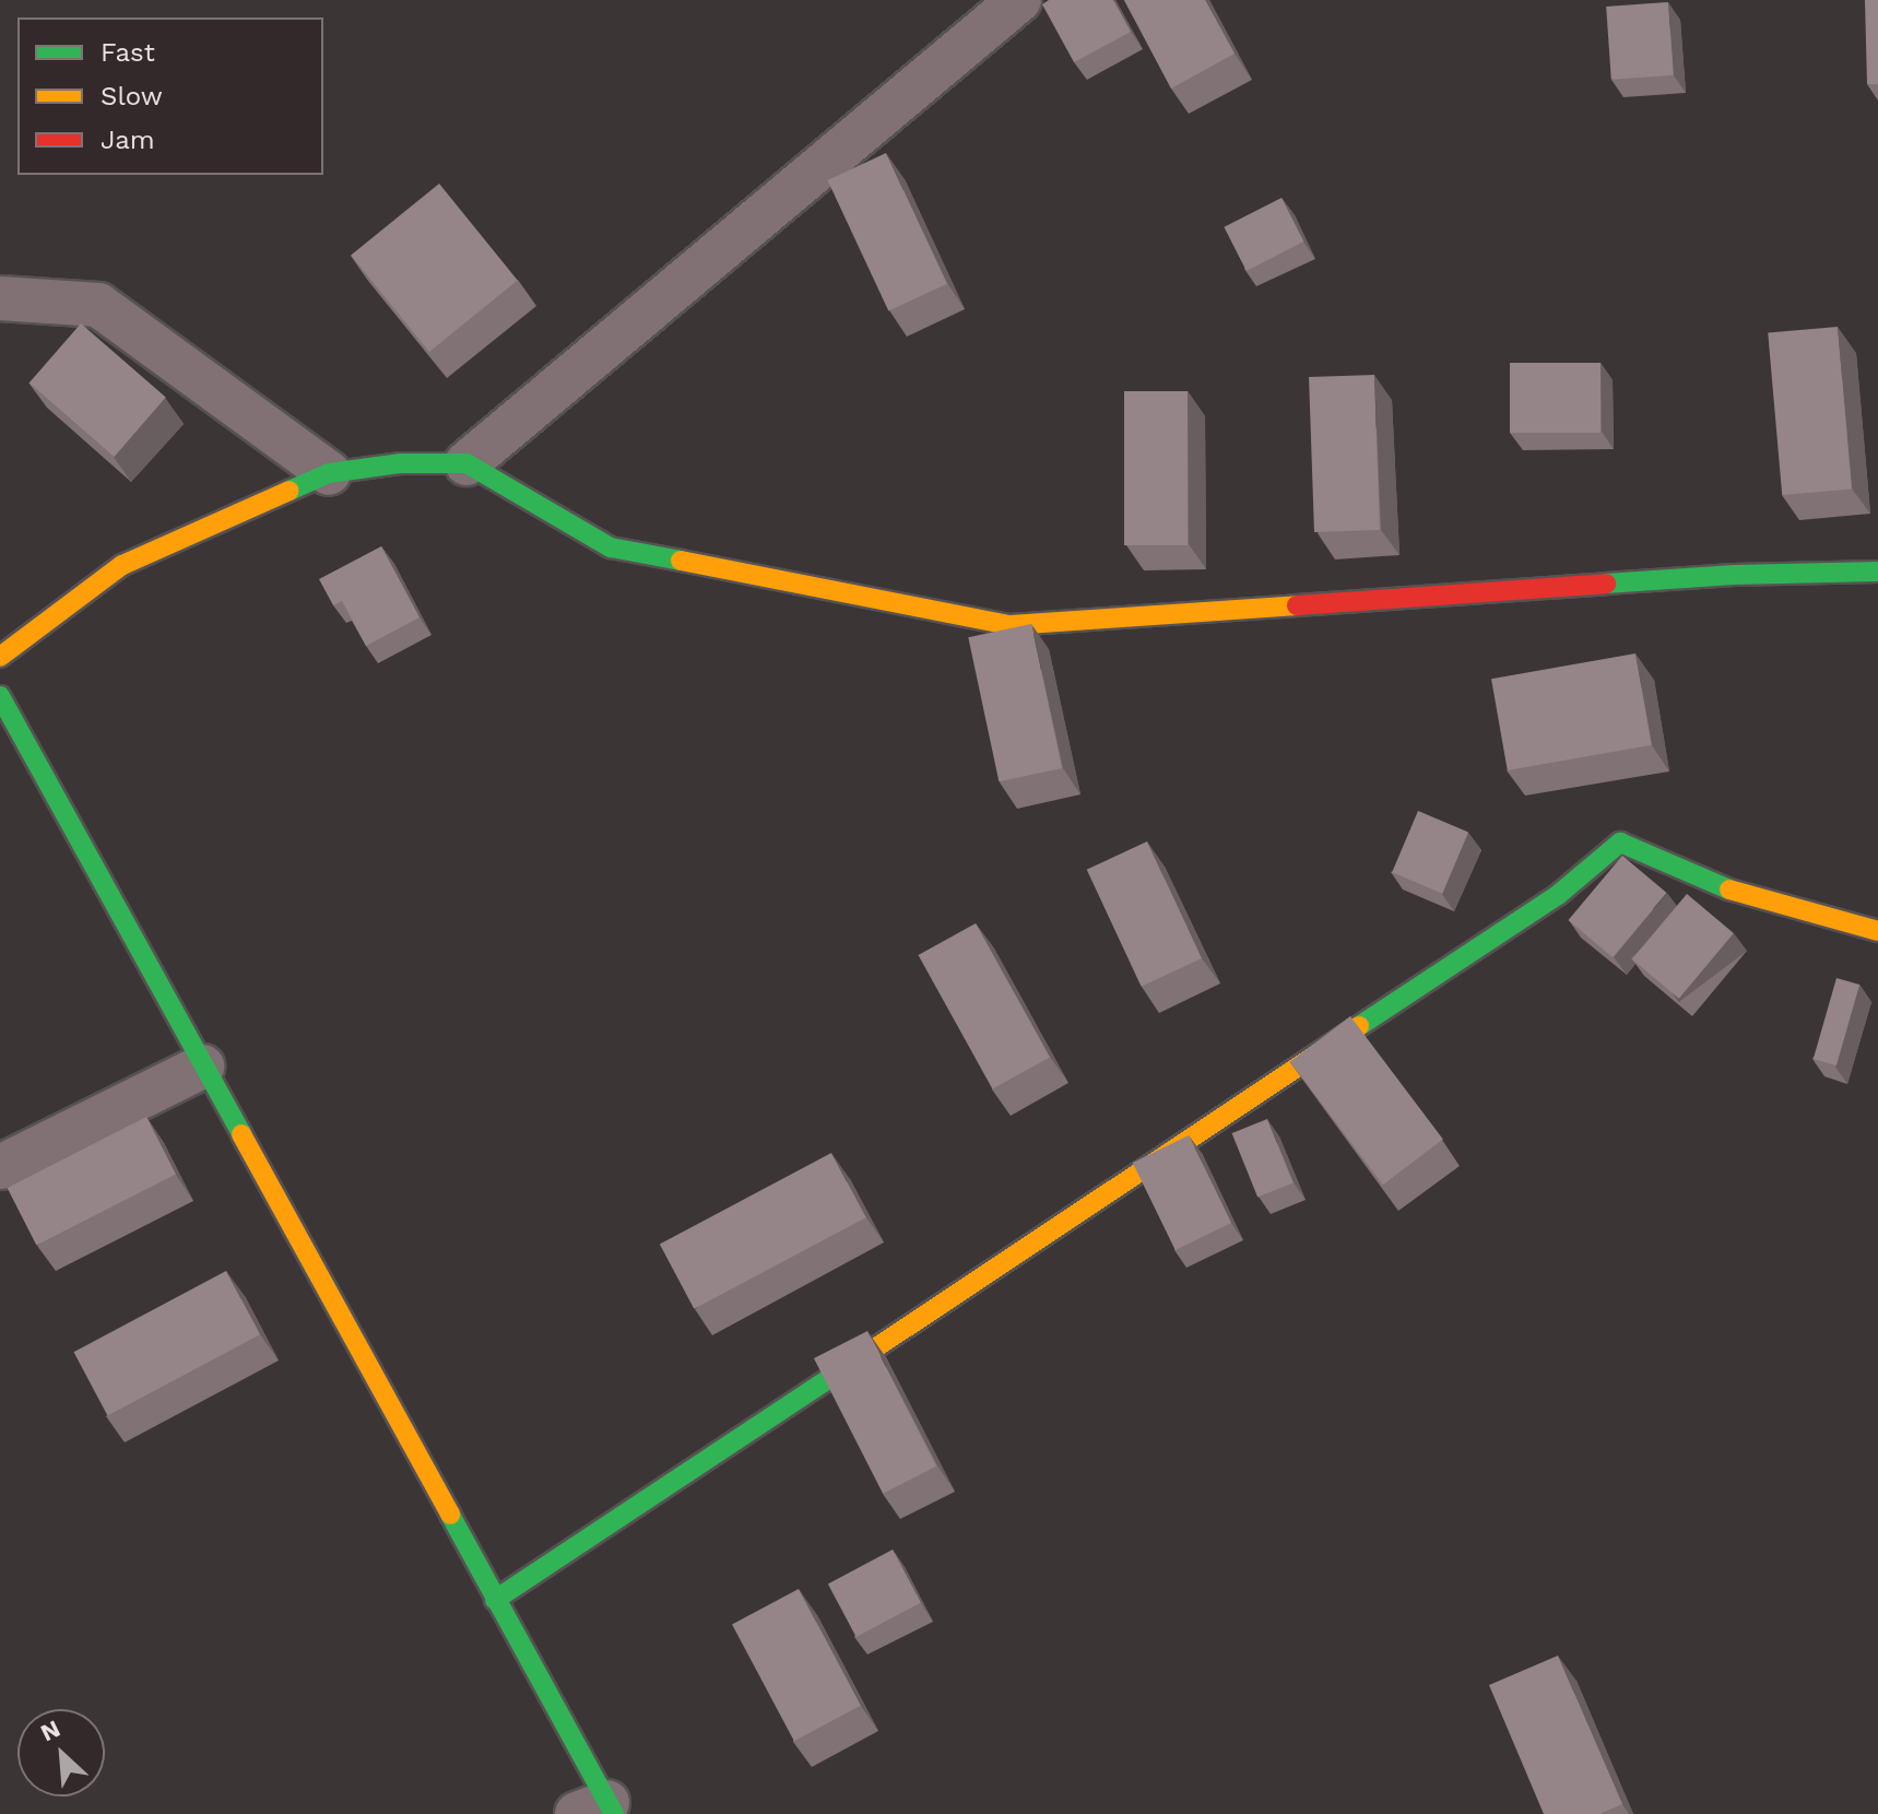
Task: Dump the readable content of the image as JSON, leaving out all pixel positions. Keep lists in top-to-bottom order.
{
  "legend": ["Fast", "Slow", "Jam"],
  "north": "top left"
}
